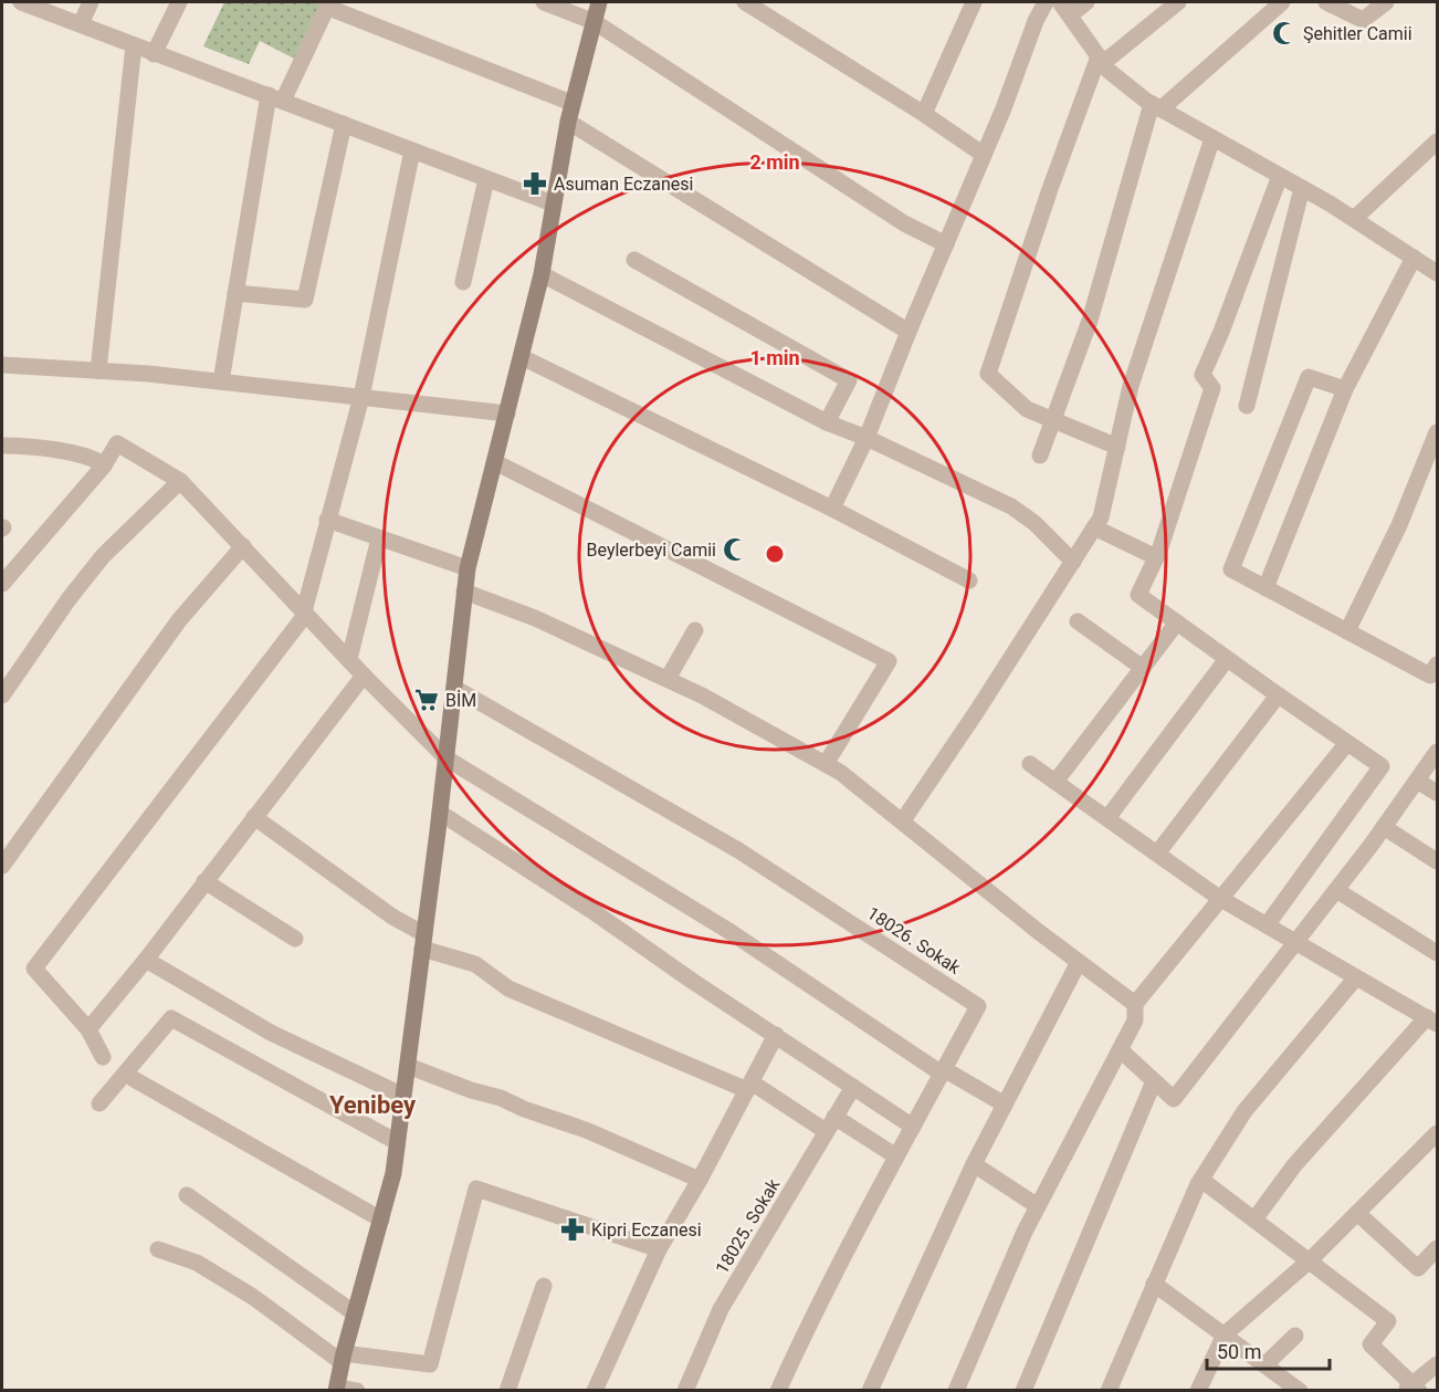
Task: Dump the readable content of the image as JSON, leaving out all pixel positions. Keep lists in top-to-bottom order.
{
  "streets": {
    "street": ["18026. Sokak", "18025. Sokak"]
  },
  "districts": ["Yenibey"],
  "places": {
    "mosque": ["Şehitler Camii", "Beylerbeyi Camii"],
    "pharmacy": ["Asuman Eczanesi", "Kipri Eczanesi"],
    "supermarket": ["BİM"]
  },
  "scale_bar": "50 m",
  "rings": ["2 min", "1 min"]
}
